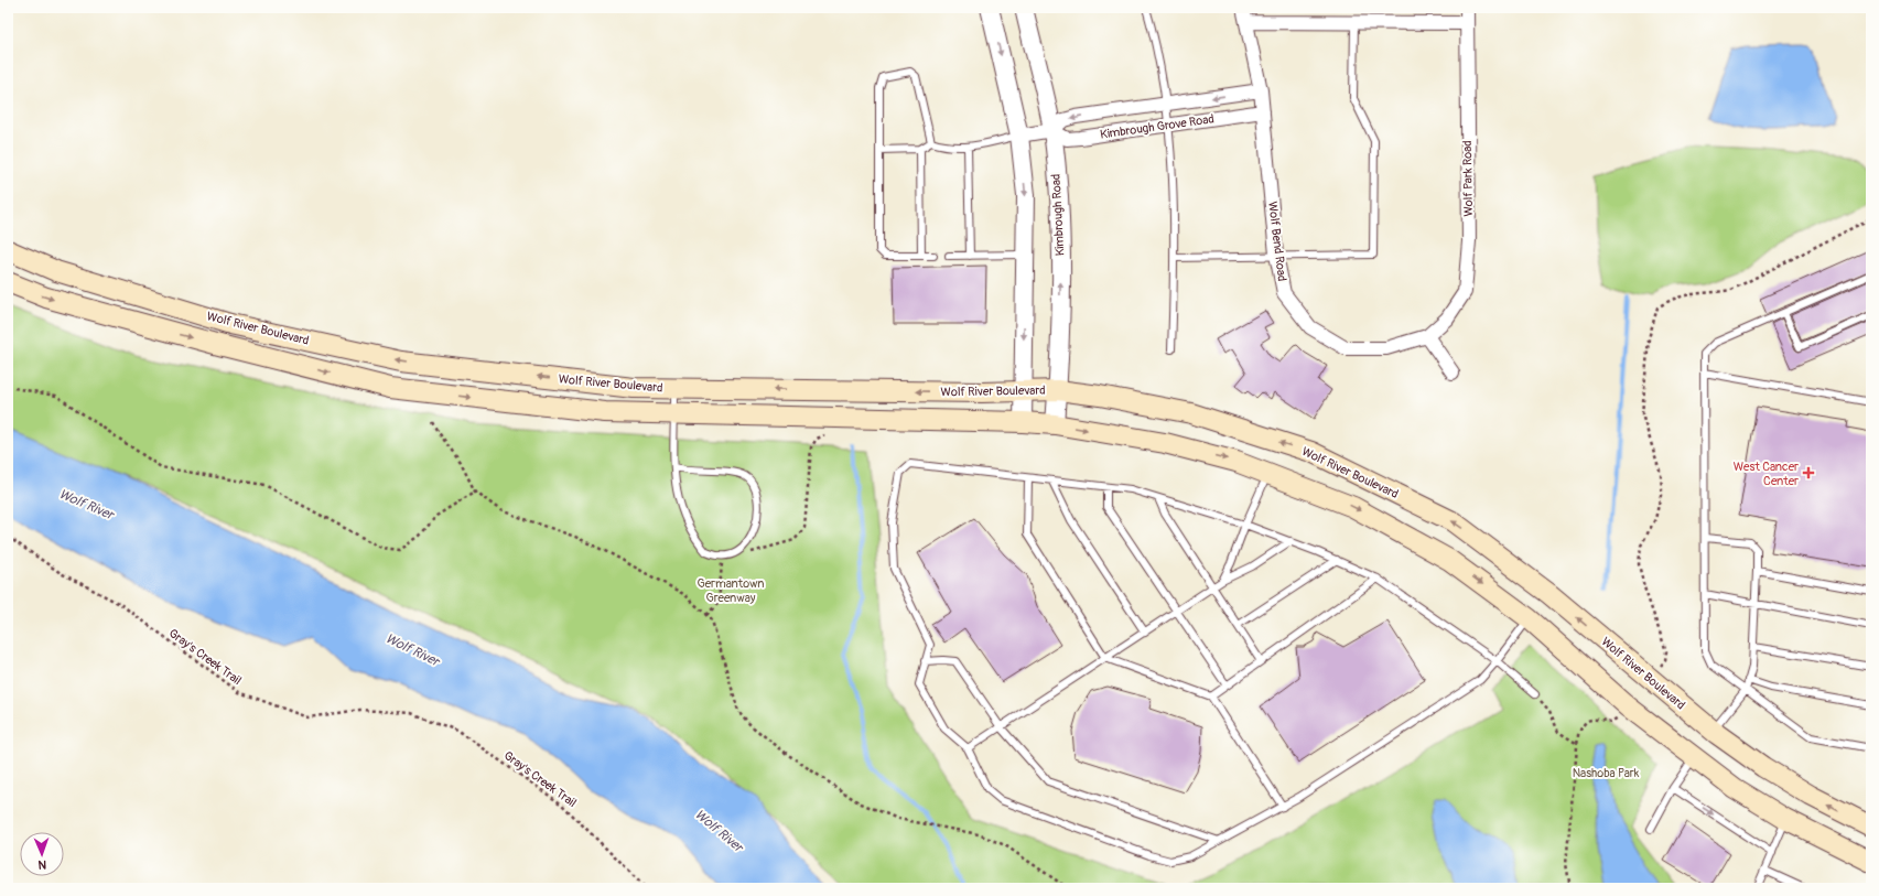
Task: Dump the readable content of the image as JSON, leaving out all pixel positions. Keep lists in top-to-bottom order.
{
  "streets": {
    "main road": ["Wolf River Boulevard"],
    "street": [
      "Kimbrough Grove Road",
      "Wolf Park Road",
      "Kimbrough Road",
      "Wolf Bend Road"
    ],
    "path": ["Gray's Creek Trail"]
  },
  "crossings": [
    ["Kimbrough Grove Road", "Kimbrough Road"],
    ["Kimbrough Grove Road", "Wolf Bend Road"],
    ["Wolf Park Road", "Wolf Bend Road"],
    ["Kimbrough Road", "Wolf River Boulevard"]
  ],
  "water": ["Wolf River"],
  "parks": ["Germantown Greenway", "Nashoba Park"],
  "places": {
    "health": ["West Cancer Center"]
  },
  "north": "bottom"
}
